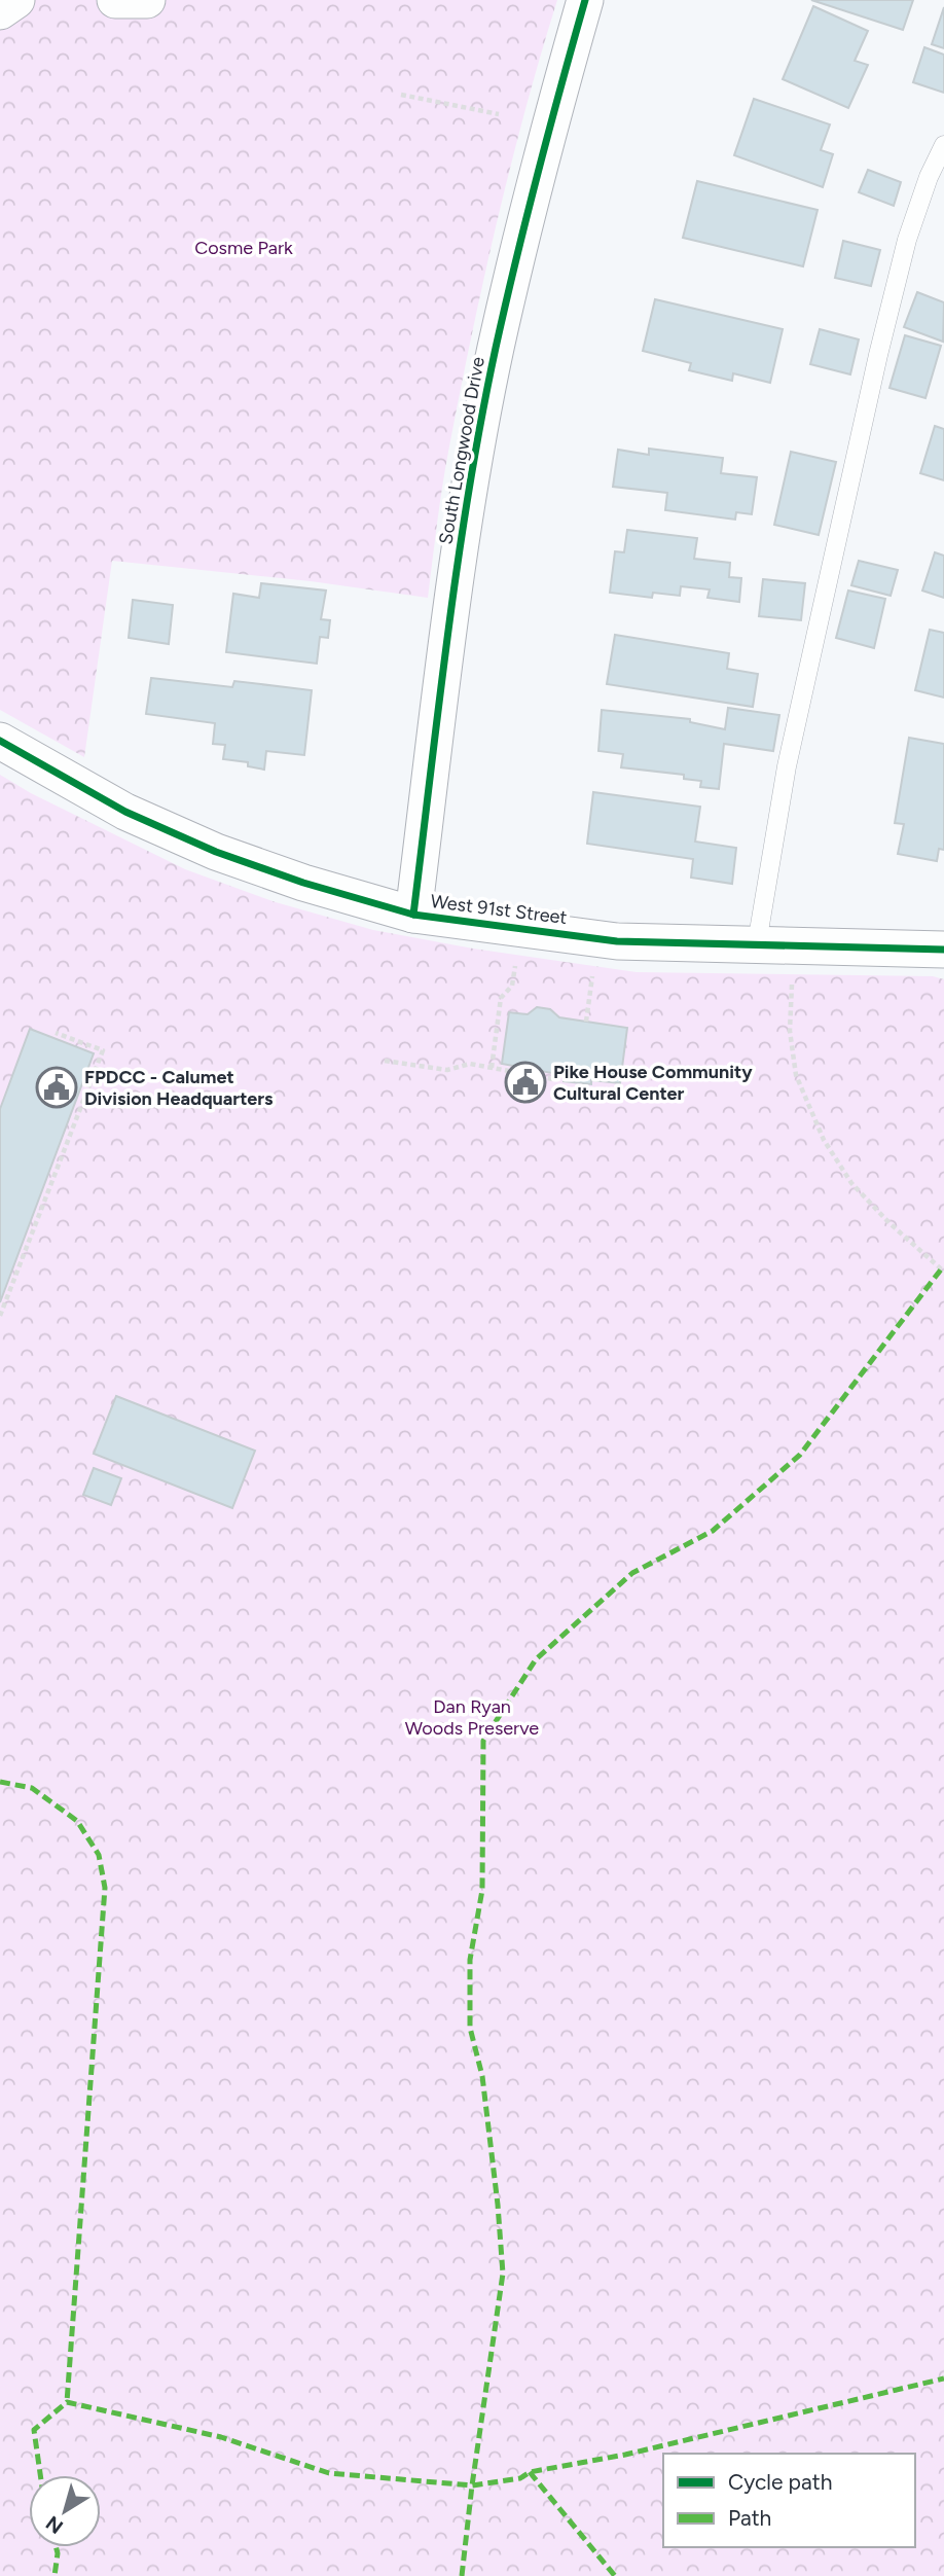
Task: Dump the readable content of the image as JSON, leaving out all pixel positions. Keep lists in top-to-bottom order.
{
  "streets": {
    "street": ["South Longwood Drive", "West 91st Street"]
  },
  "crossings": [
    ["South Longwood Drive", "West 91st Street"]
  ],
  "parks": ["Cosme Park", "Dan Ryan Woods Preserve"],
  "places": {
    "public building": ["Pike House Community Cultural Center", "FPDCC - Calumet Division Headquarters"]
  },
  "legend": ["Cycle path", "Path"],
  "north": "bottom left"
}
